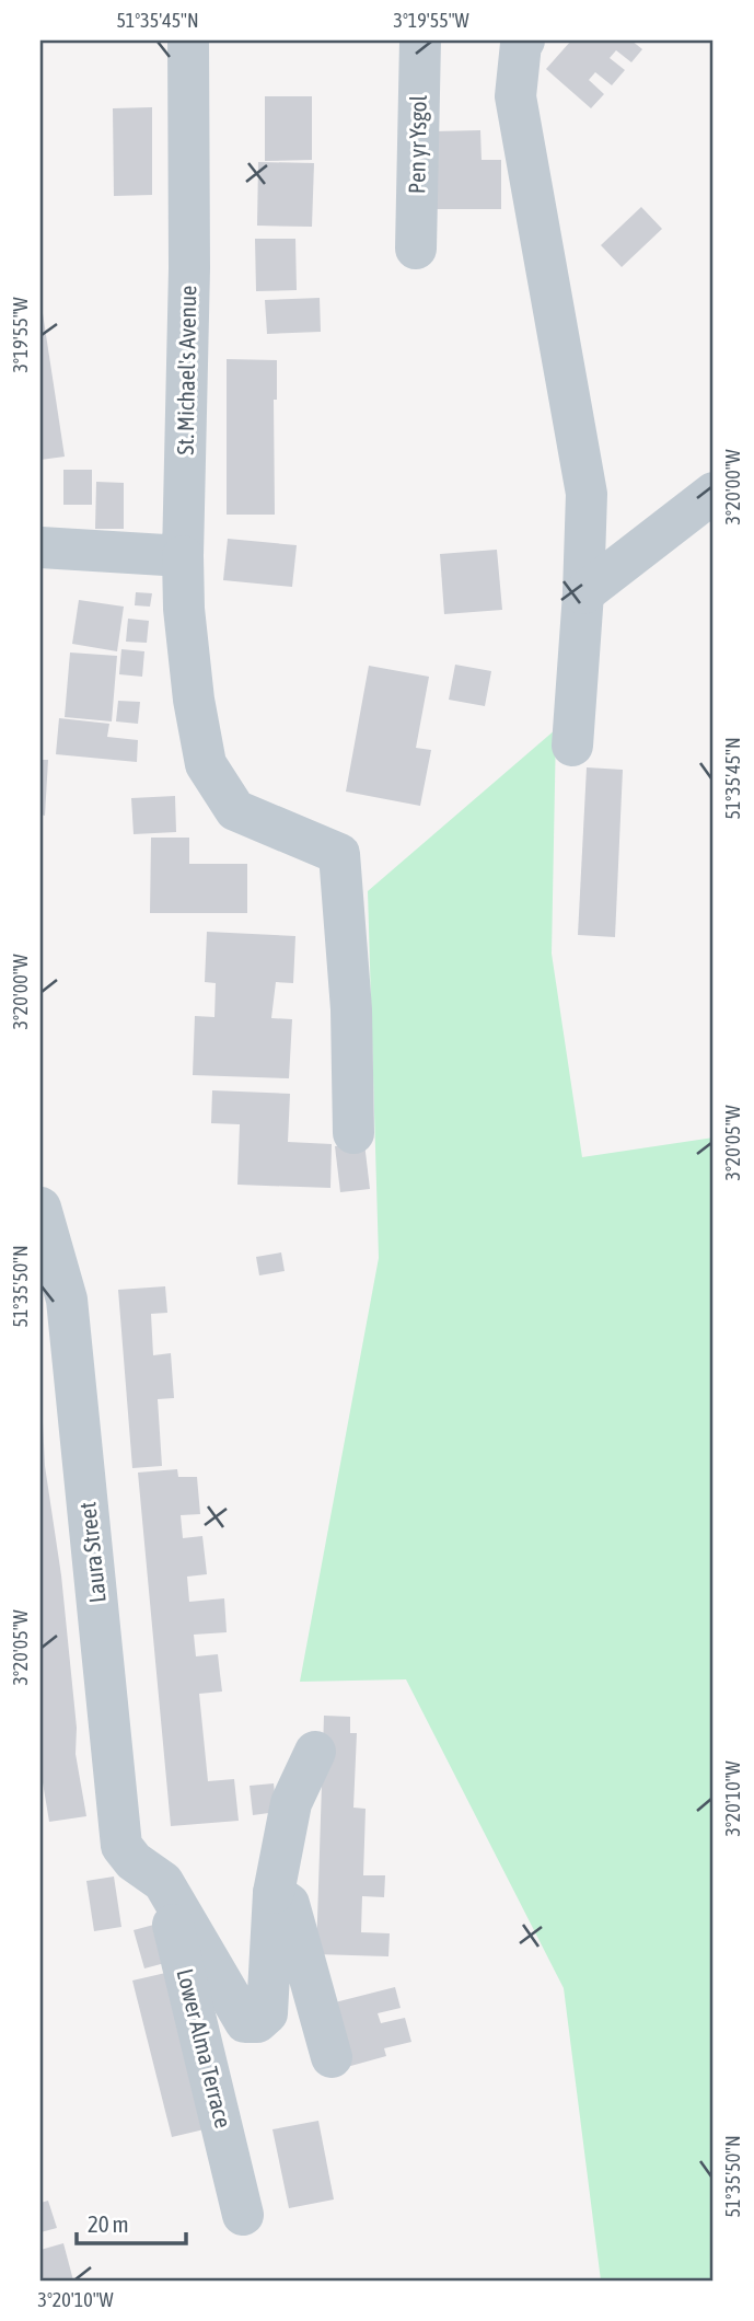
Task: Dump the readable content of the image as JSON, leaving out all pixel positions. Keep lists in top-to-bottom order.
{
  "streets": {
    "street": [
      "Pen yr Ysgol",
      "St. Michael's Avenue",
      "Laura Street",
      "Lower Alma Terrace"
    ]
  },
  "crossings": [
    ["Laura Street", "Lower Alma Terrace"]
  ],
  "scale_bar": "20 m",
  "coordinates": [
    "51°35'45\"N",
    "3°19'55\"W",
    "3°20'00\"W",
    "3°20'05\"W",
    "51°35'50\"N",
    "3°20'10\"W"
  ]
}
